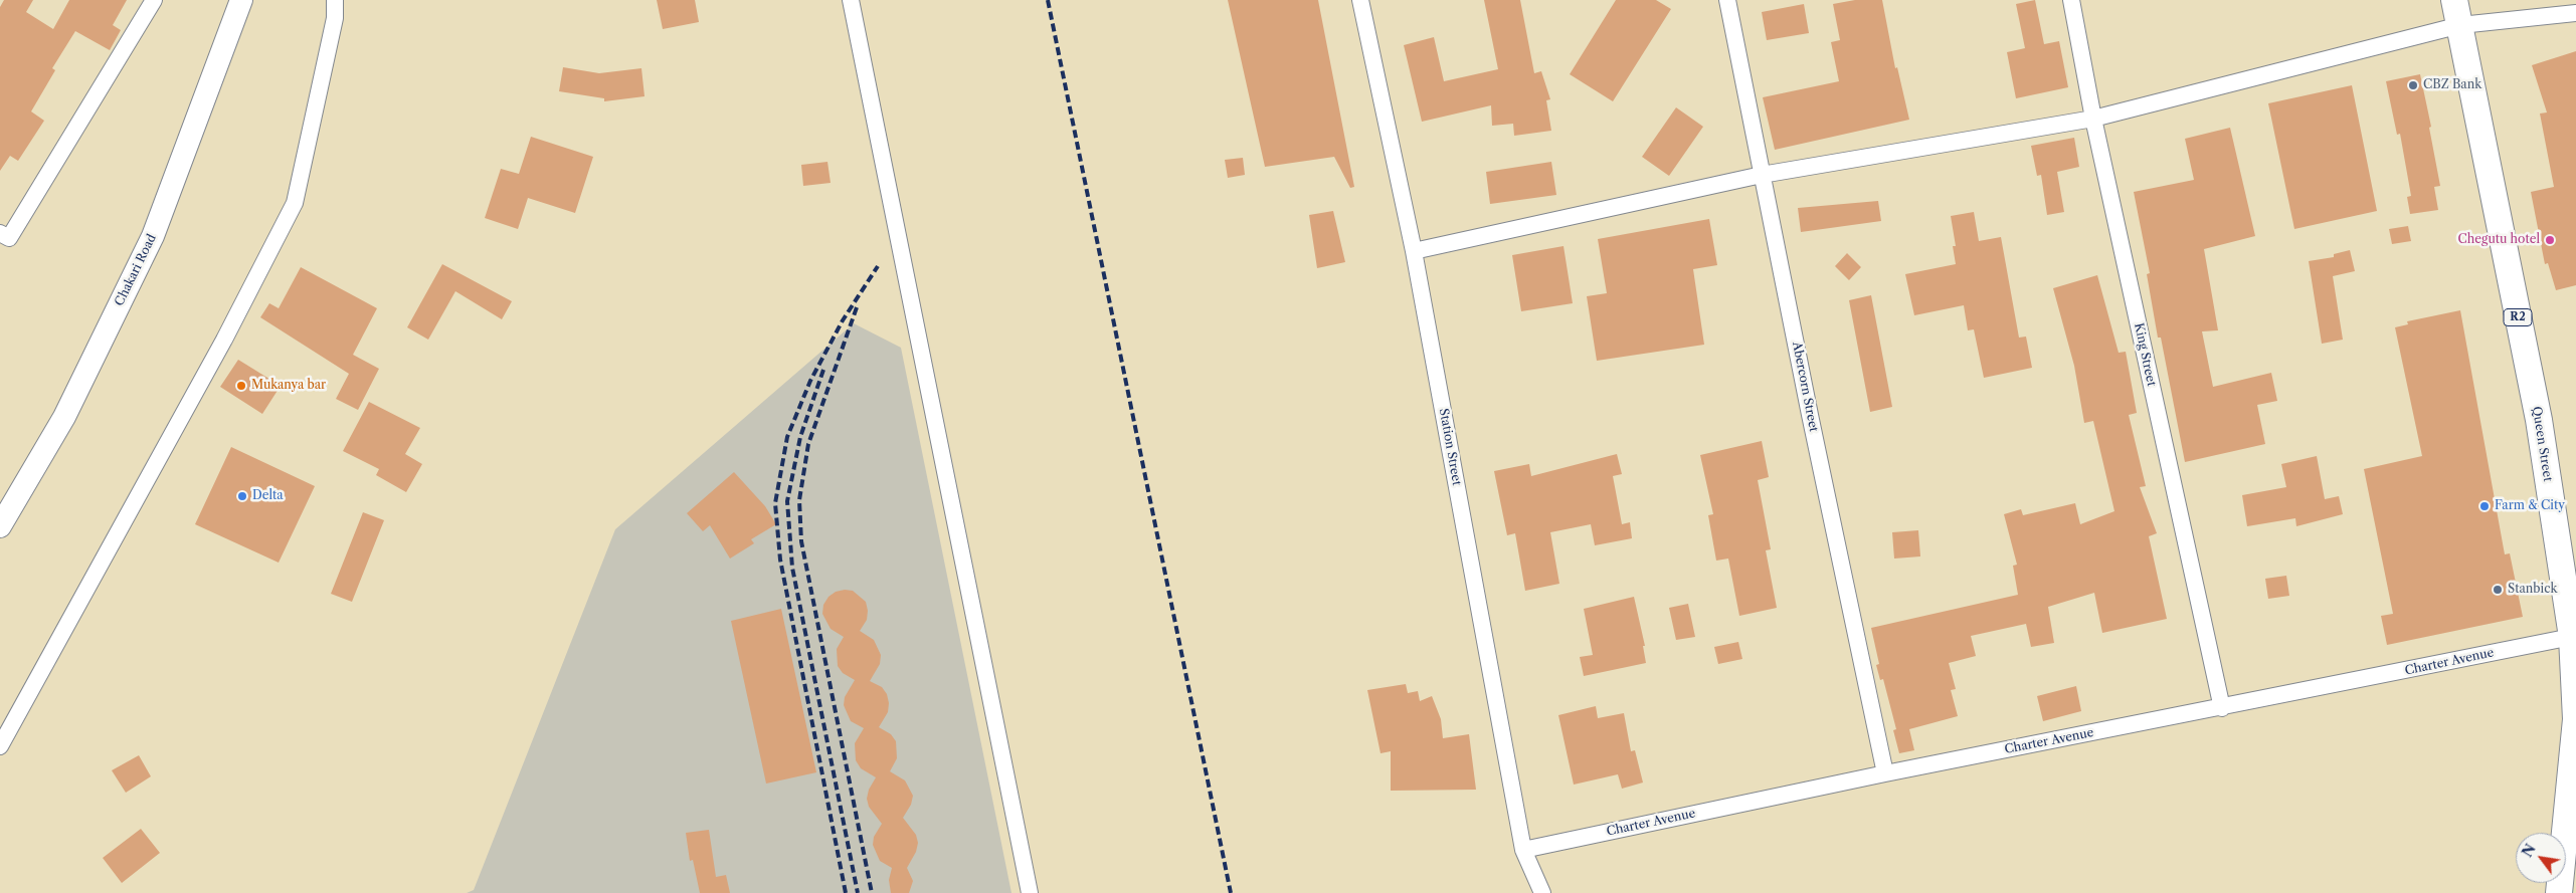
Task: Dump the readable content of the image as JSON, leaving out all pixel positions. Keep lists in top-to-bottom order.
{
  "streets": {
    "highway": ["R2", "Queen Street"],
    "main road": ["Chakari Road"],
    "street": [
      "King Street",
      "Abercorn Street",
      "Station Street",
      "Charter Avenue"
    ]
  },
  "crossings": [
    ["King Street", "Charter Avenue"],
    ["Abercorn Street", "Charter Avenue"],
    ["Queen Street", "Charter Avenue"],
    ["Station Street", "Charter Avenue"]
  ],
  "places": [
    "CBZ Bank",
    "Chegutu hotel",
    "Mukanya bar",
    "Delta",
    "Farm & City",
    "Stanbick"
  ],
  "north": "top left"
}
